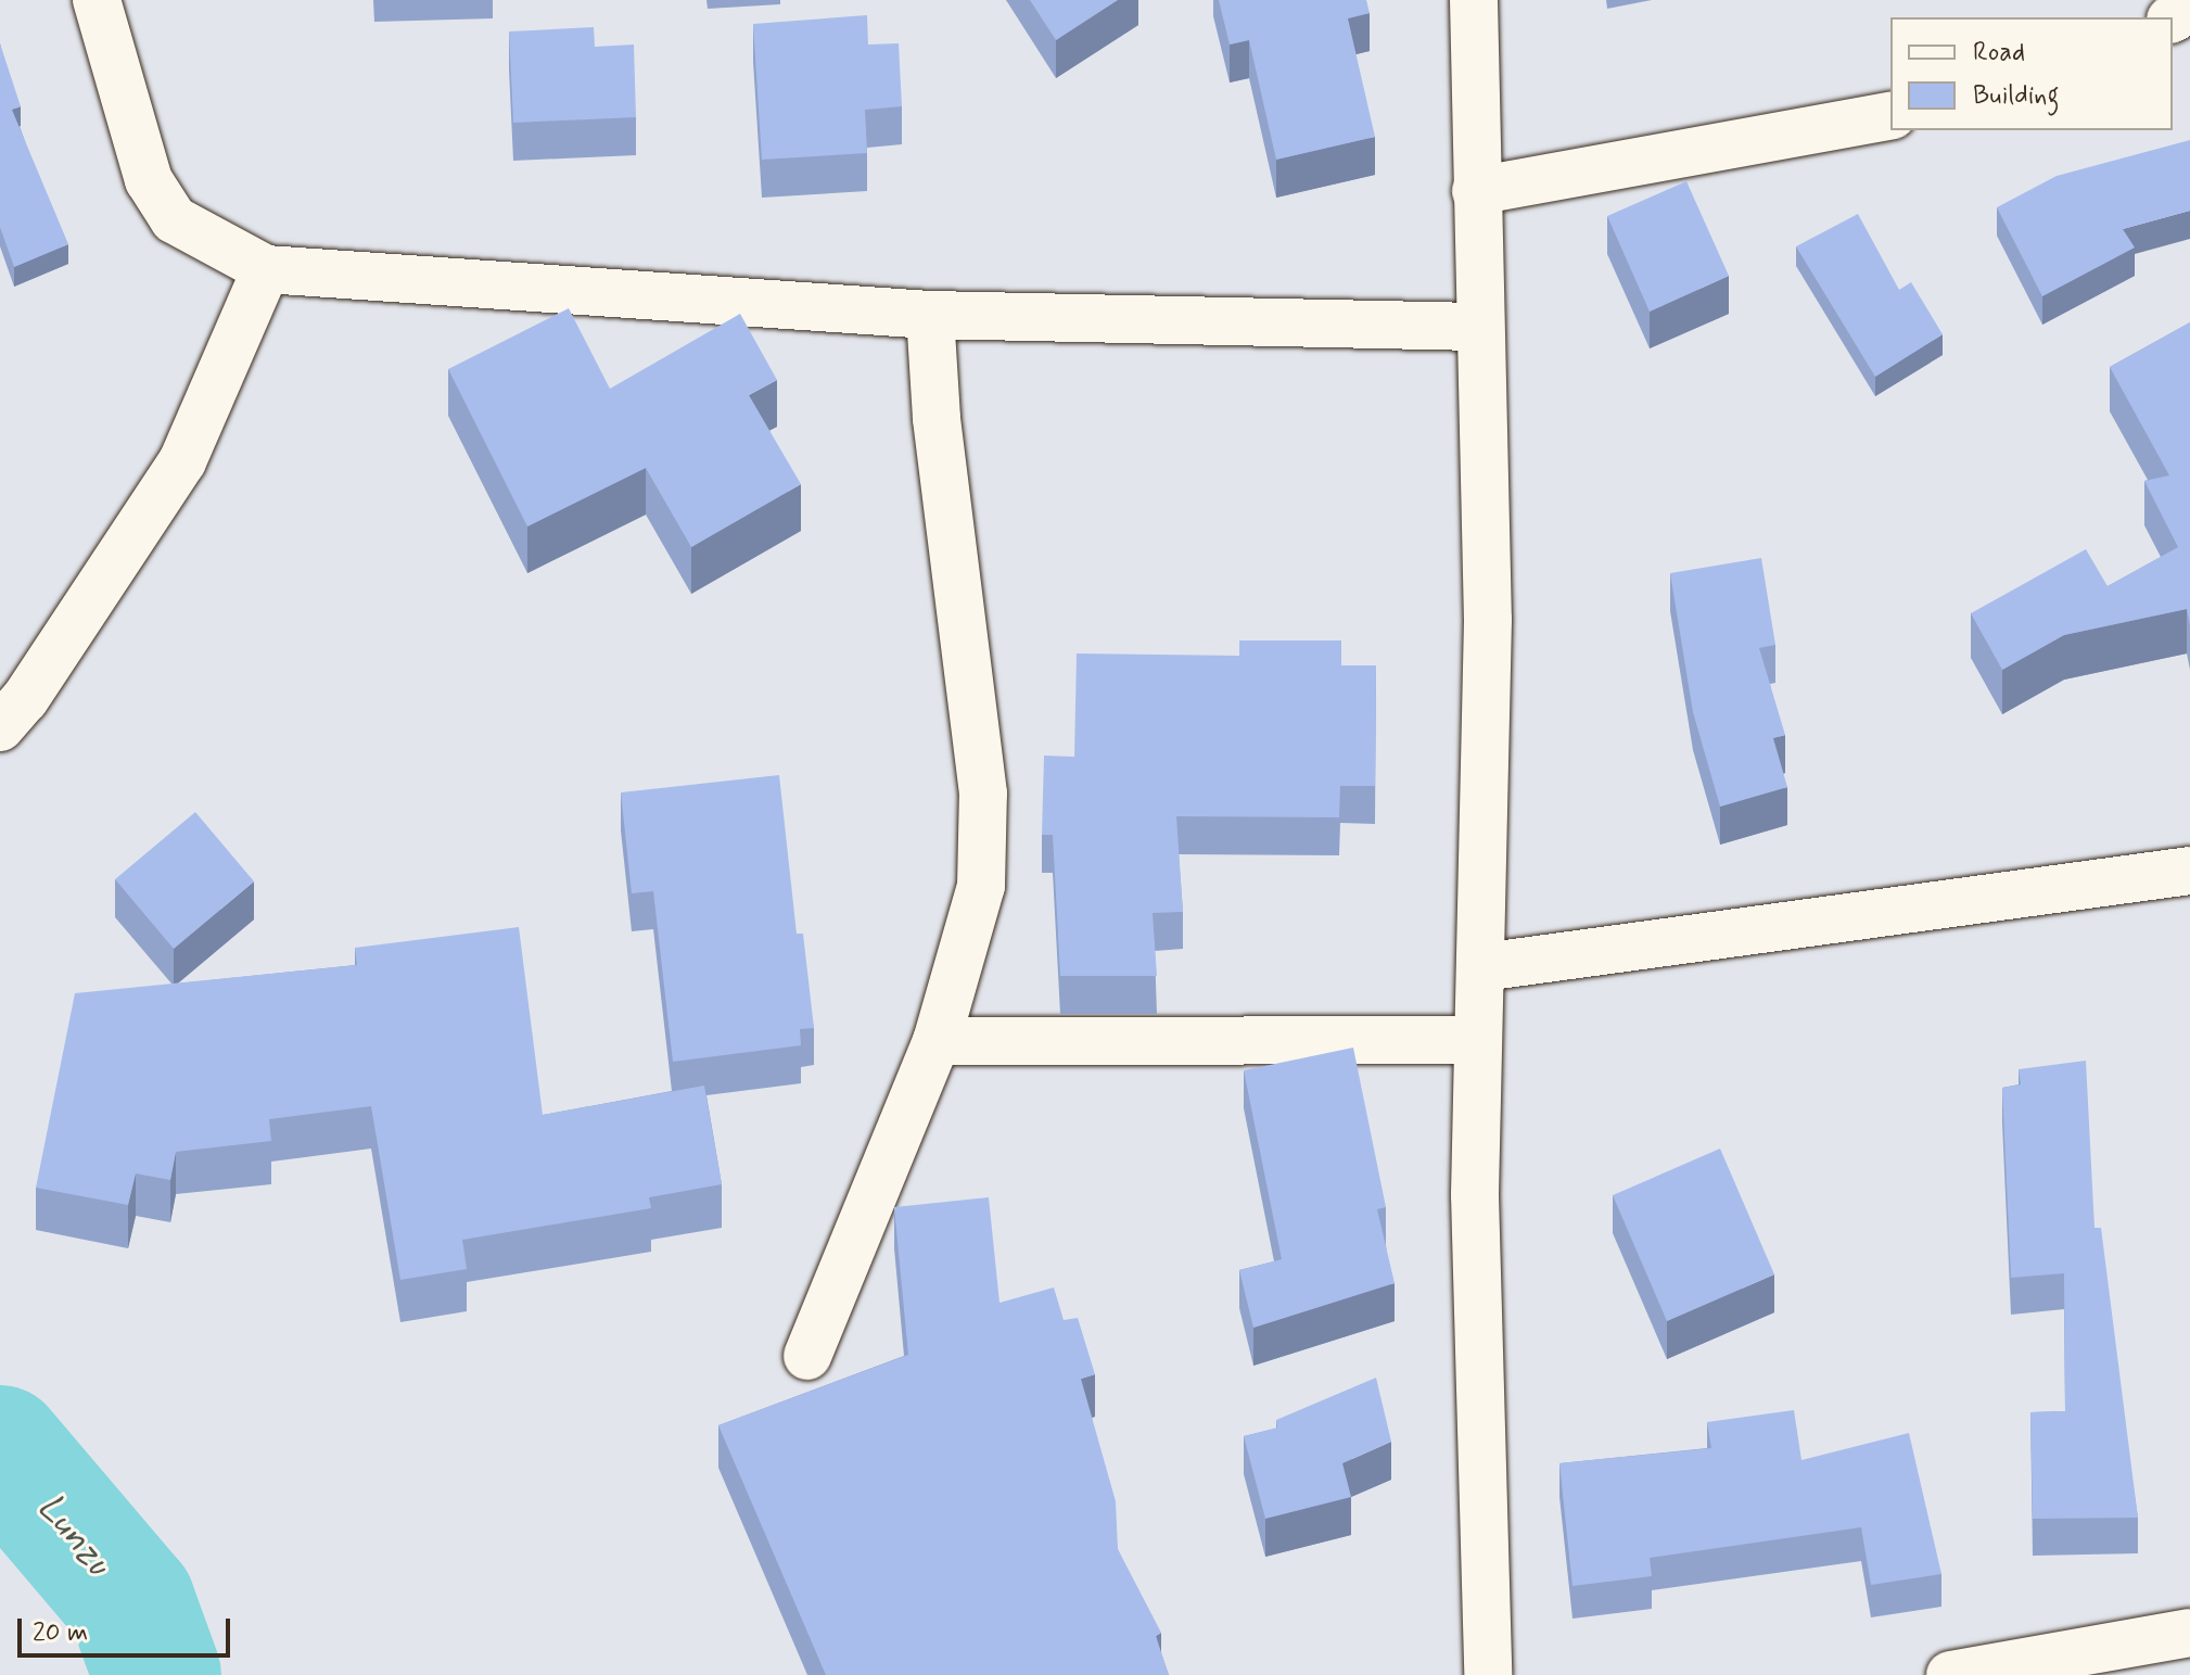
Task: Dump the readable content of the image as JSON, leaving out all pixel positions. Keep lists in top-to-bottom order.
{
  "water": ["Lunzu"],
  "legend": ["Road", "Building"],
  "scale_bar": "20 m"
}
